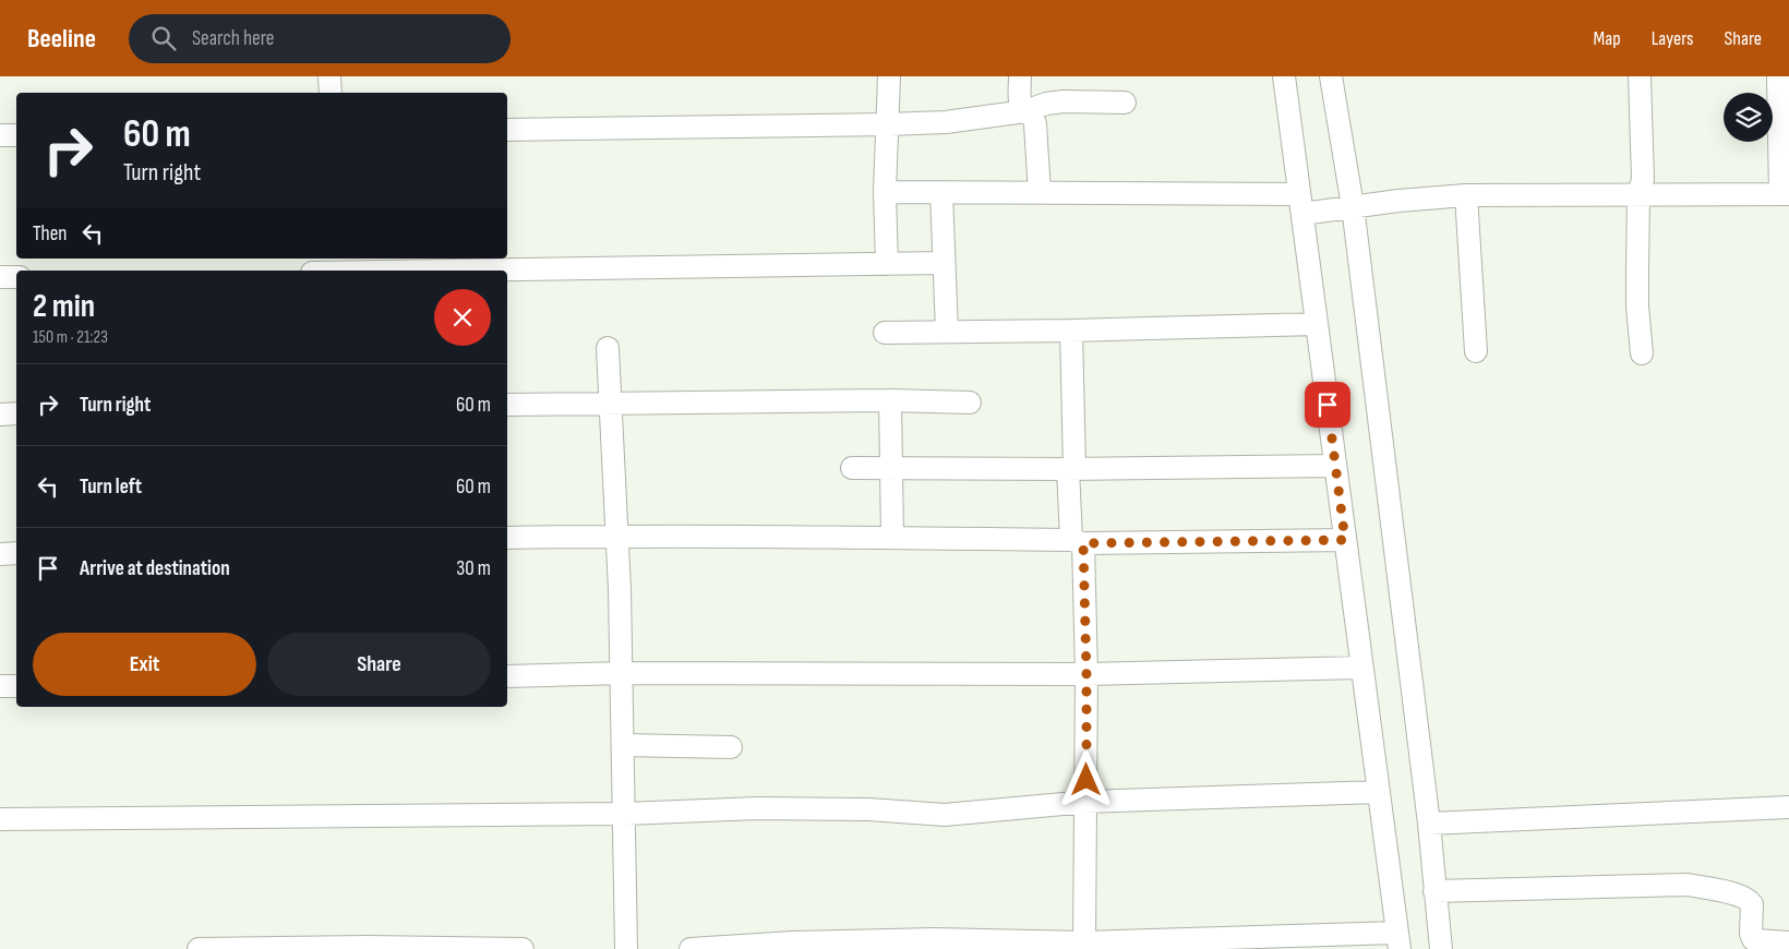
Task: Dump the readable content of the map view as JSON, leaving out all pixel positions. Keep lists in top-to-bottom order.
{
  "page": {
    "header": "Beeline",
    "search": "Search here",
    "nav": ["Map", "Layers", "Share"],
    "turn": ["60 m", "Turn right"],
    "then": "Then",
    "heading": ["2 min", "150 m · 21:23"],
    "list": [
      {
        "name": "Turn right",
        "value": "60 m"
      },
      {
        "name": "Turn left",
        "value": "60 m"
      },
      {
        "name": "Arrive at destination",
        "value": "30 m"
      }
    ],
    "buttons": ["Exit", "Share"]
  }
}
